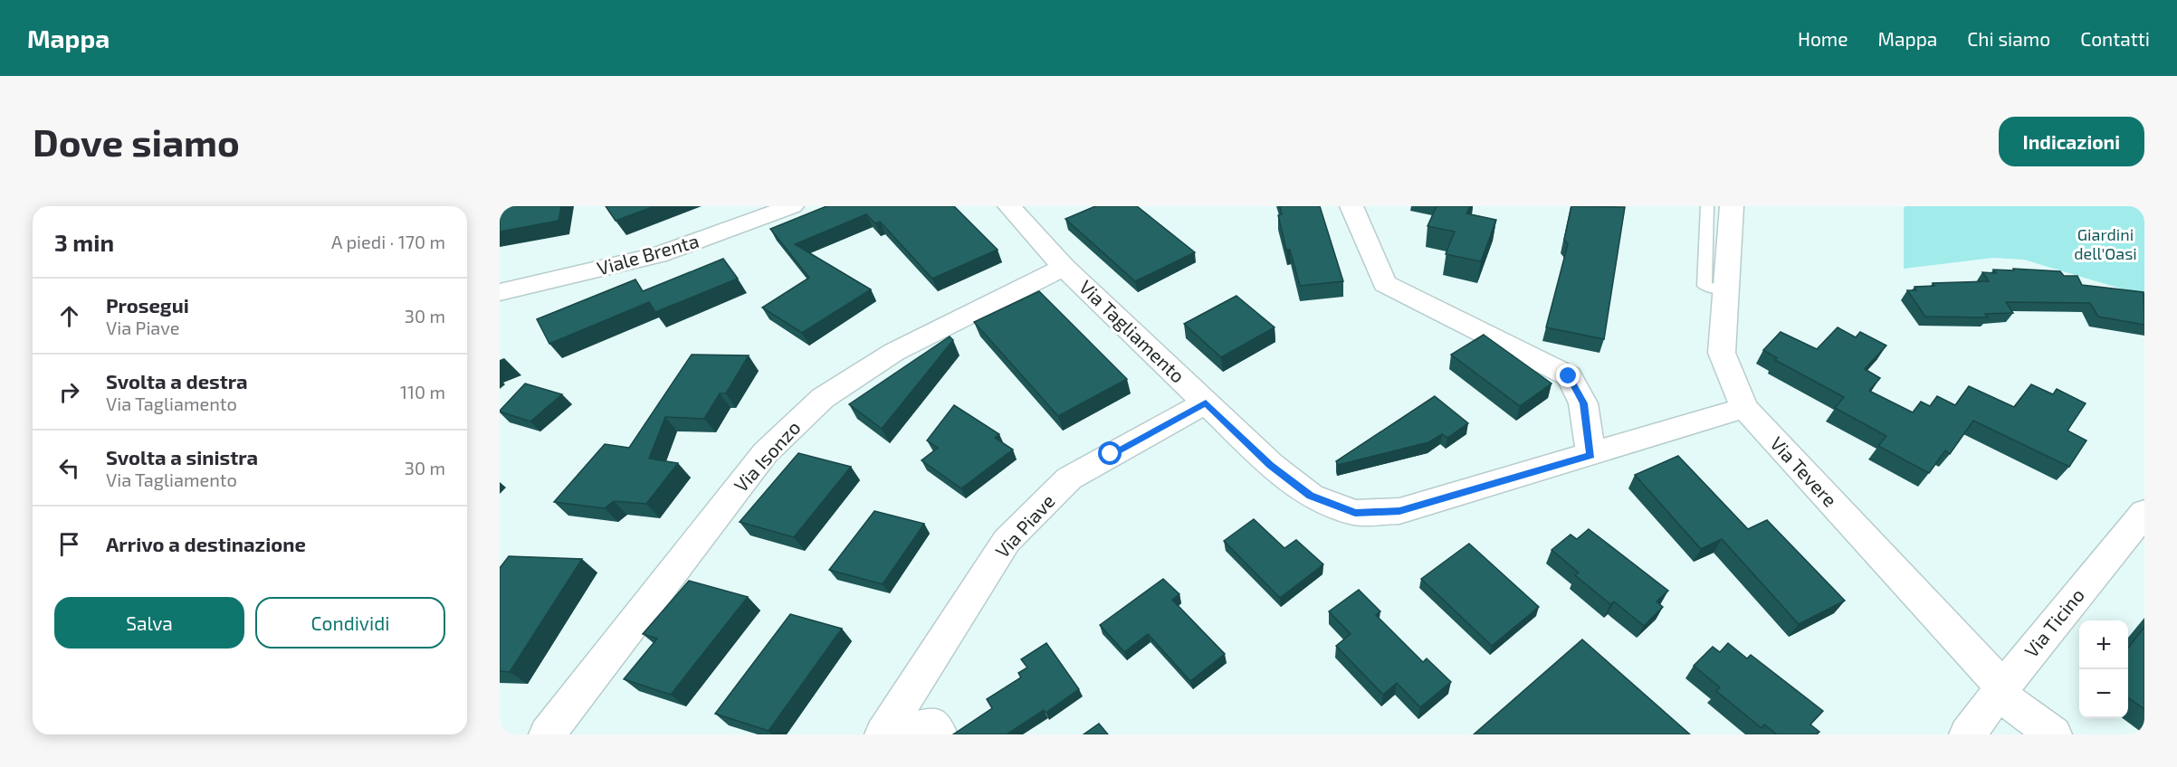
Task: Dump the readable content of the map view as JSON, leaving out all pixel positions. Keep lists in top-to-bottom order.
{
  "streets": {
    "street": [
      "Viale Brenta",
      "Via Tagliamento",
      "Via Isonzo",
      "Via Tevere",
      "Via Piave",
      "Via Ticino"
    ]
  },
  "crossings": [
    ["Via Tagliamento", "Via Isonzo"],
    ["Via Tagliamento", "Via Tevere"],
    ["Via Tagliamento", "Via Piave"],
    ["Via Tevere", "Via Ticino"]
  ],
  "parks": ["Giardini dell'Oasi"],
  "page": {
    "header": "Mappa",
    "nav": [
      "Home",
      "Mappa",
      "Chi siamo",
      "Contatti"
    ],
    "buttons": [
      "Indicazioni",
      ["Salva", "Condividi"]
    ],
    "title": "Dove siamo",
    "heading": ["3 min", "A piedi · 170 m"],
    "list": [
      ["Prosegui", "Via Piave", "30 m"],
      ["Svolta a destra", "Via Tagliamento", "110 m"],
      ["Svolta a sinistra", "Via Tagliamento", "30 m"],
      "Arrivo a destinazione"
    ],
    "map_buttons": ["+", "−"]
  }
}
